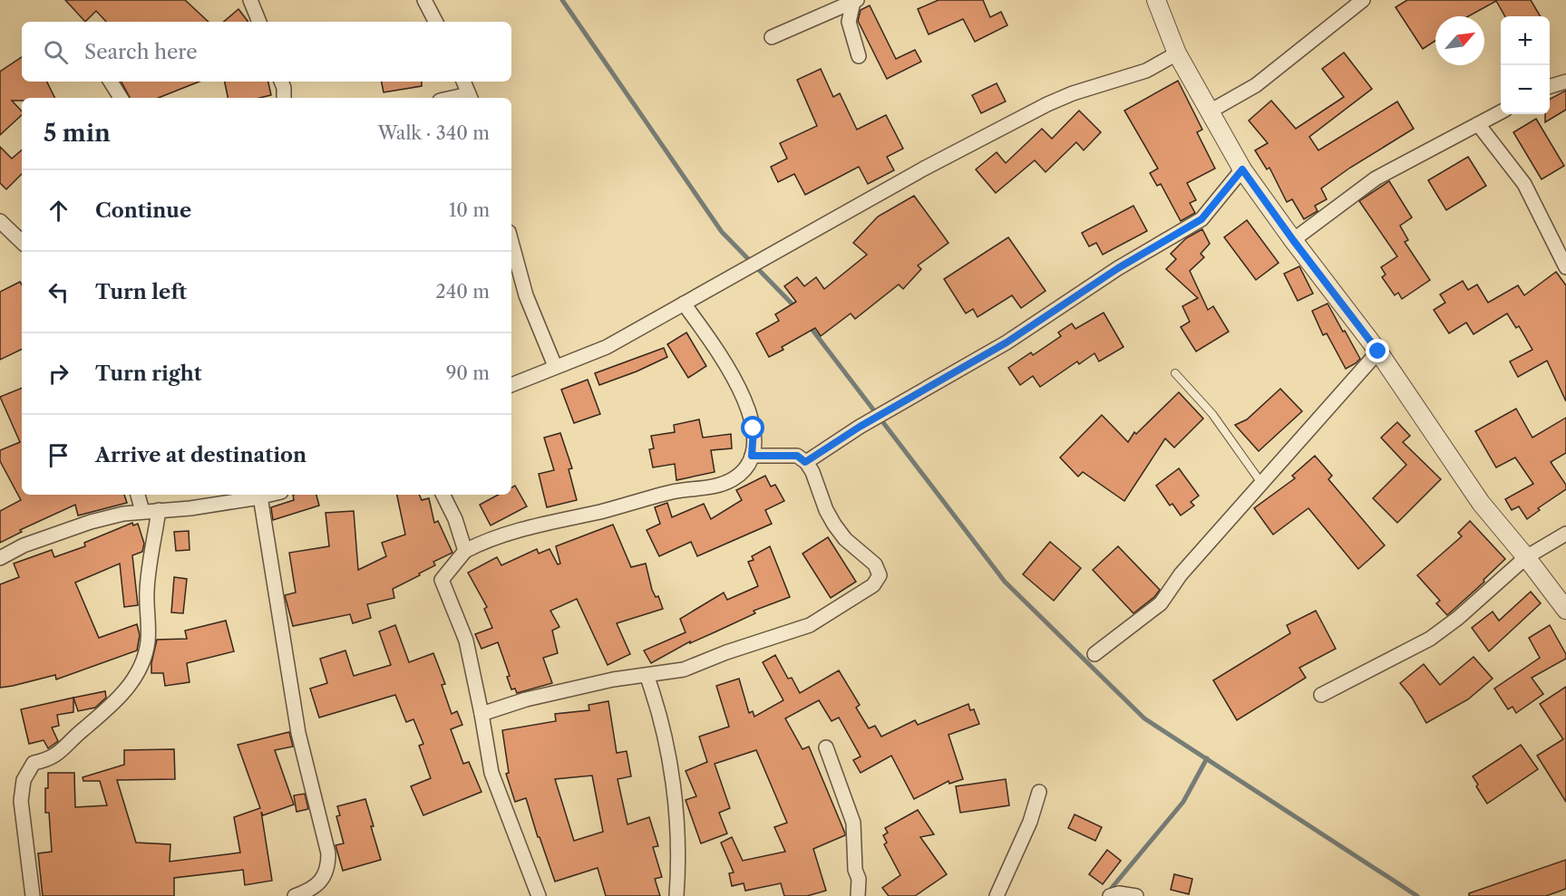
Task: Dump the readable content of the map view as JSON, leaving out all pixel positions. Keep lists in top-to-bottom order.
{
  "north": "top right",
  "page": {
    "map_buttons": ["+", "−"],
    "search": "Search here",
    "heading": ["5 min", "Walk · 340 m"],
    "list": [
      ["Continue", "10 m"],
      ["Turn left", "240 m"],
      ["Turn right", "90 m"],
      "Arrive at destination"
    ]
  }
}
